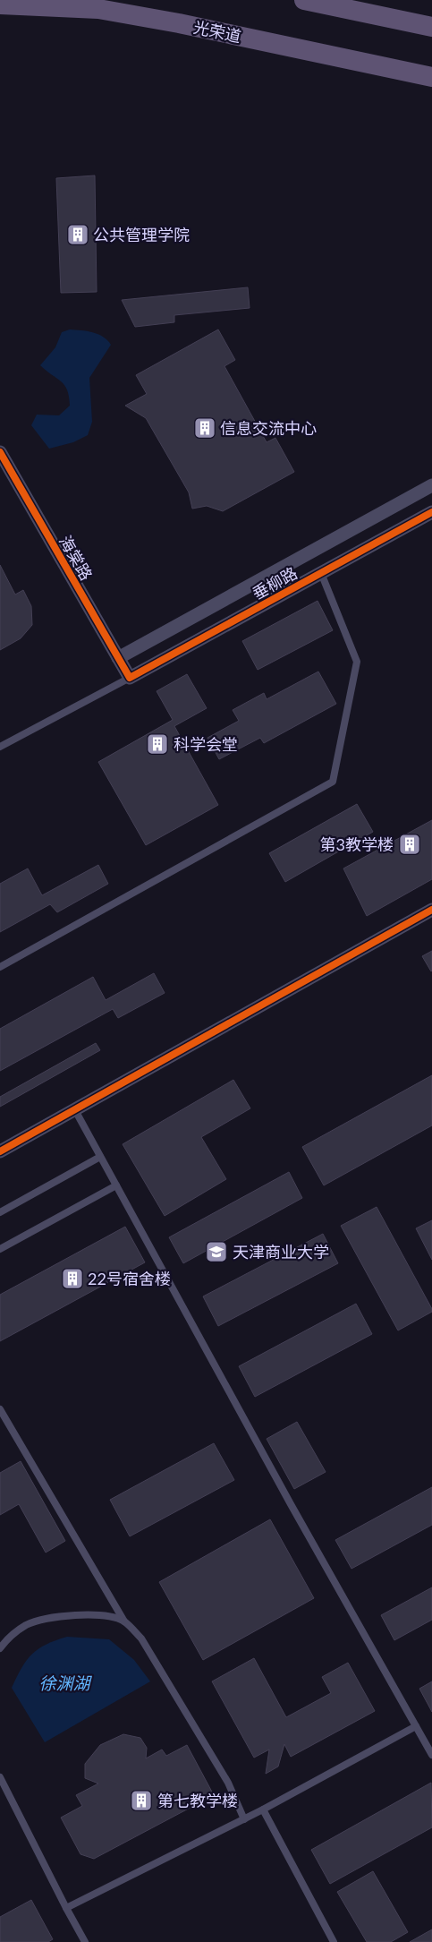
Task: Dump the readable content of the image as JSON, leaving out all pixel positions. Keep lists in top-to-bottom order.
{
  "streets": {
    "main road": ["光荣道"],
    "street": ["海棠路", "垂柳路"]
  },
  "crossings": [
    ["海棠路", "垂柳路"]
  ],
  "water": ["徐渊湖"],
  "places": {
    "building": [
      "公共管理学院",
      "信息交流中心",
      "科学会堂",
      "第3教学楼",
      "22号宿舍楼",
      "第七教学楼"
    ],
    "school or university": ["天津商业大学"]
  }
}
